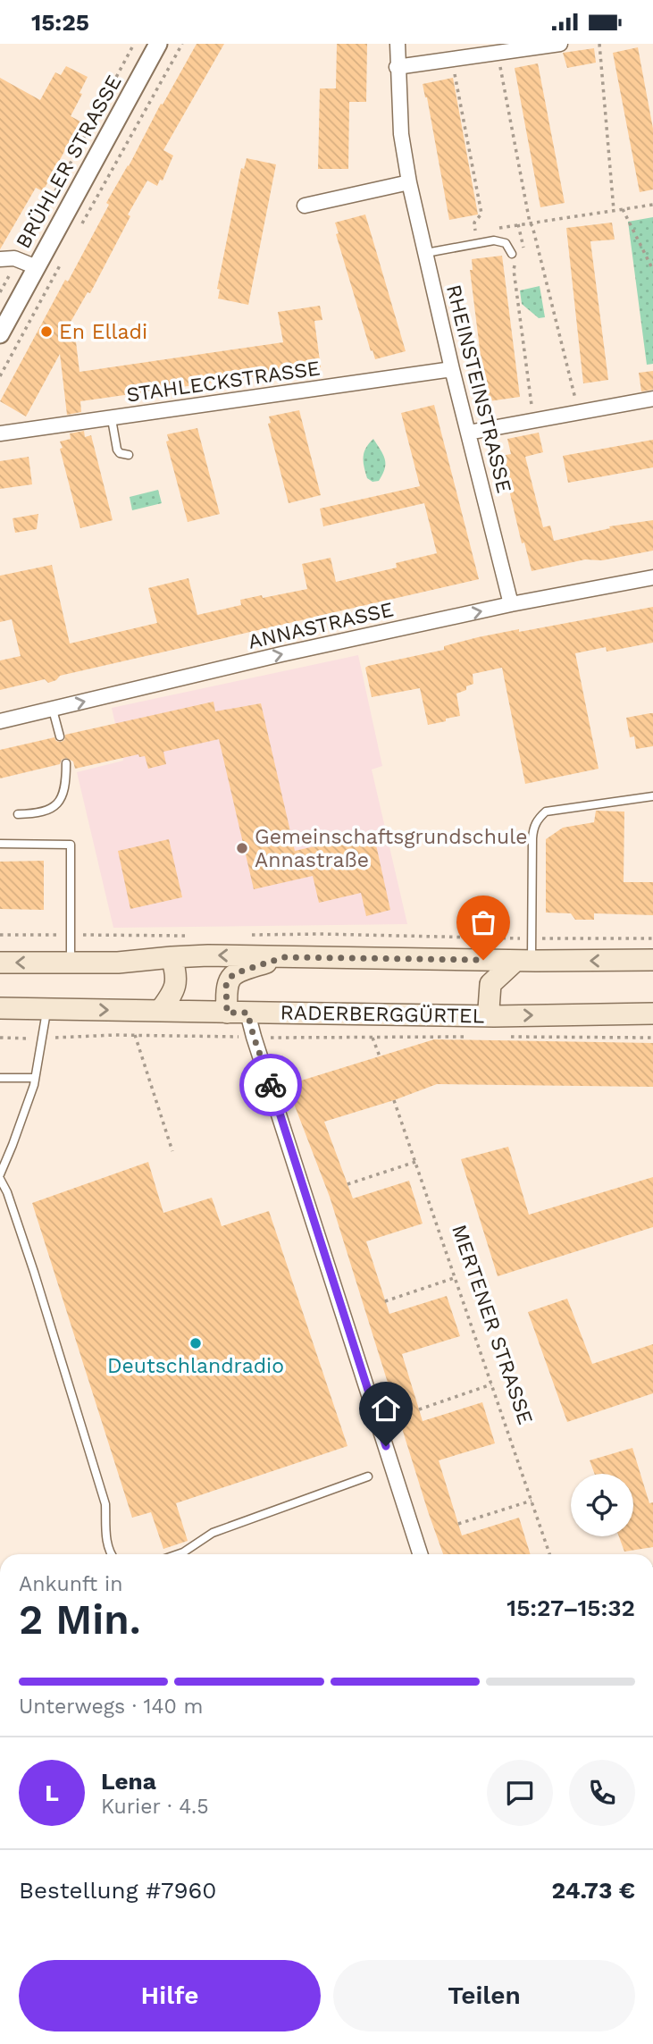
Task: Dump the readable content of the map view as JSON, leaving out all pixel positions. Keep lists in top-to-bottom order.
{
  "streets": {
    "main road": ["RADERBERGGÜRTEL"],
    "street": [
      "BRÜHLER STRASSE",
      "STAHLECKSTRASSE",
      "RHEINSTEINSTRASSE",
      "ANNASTRASSE"
    ],
    "path": ["MERTENER STRASSE"]
  },
  "crossings": [
    ["STAHLECKSTRASSE", "RHEINSTEINSTRASSE"],
    ["RHEINSTEINSTRASSE", "ANNASTRASSE"]
  ],
  "one_way": ["ANNASTRASSE"],
  "places": ["En Elladi", "Gemeinschaftsgrundschule Annastraße", "Deutschlandradio"],
  "page": {
    "status": "15:25",
    "heading": ["2 Min.", "Ankunft in", "15:27–15:32"],
    "panel": [
      "Lena",
      "Kurier · 4.5",
      "Bestellung #7960",
      "24.73 €"
    ],
    "bar": "Unterwegs · 140 m",
    "round": "L",
    "buttons": ["Hilfe", "Teilen"]
  }
}
